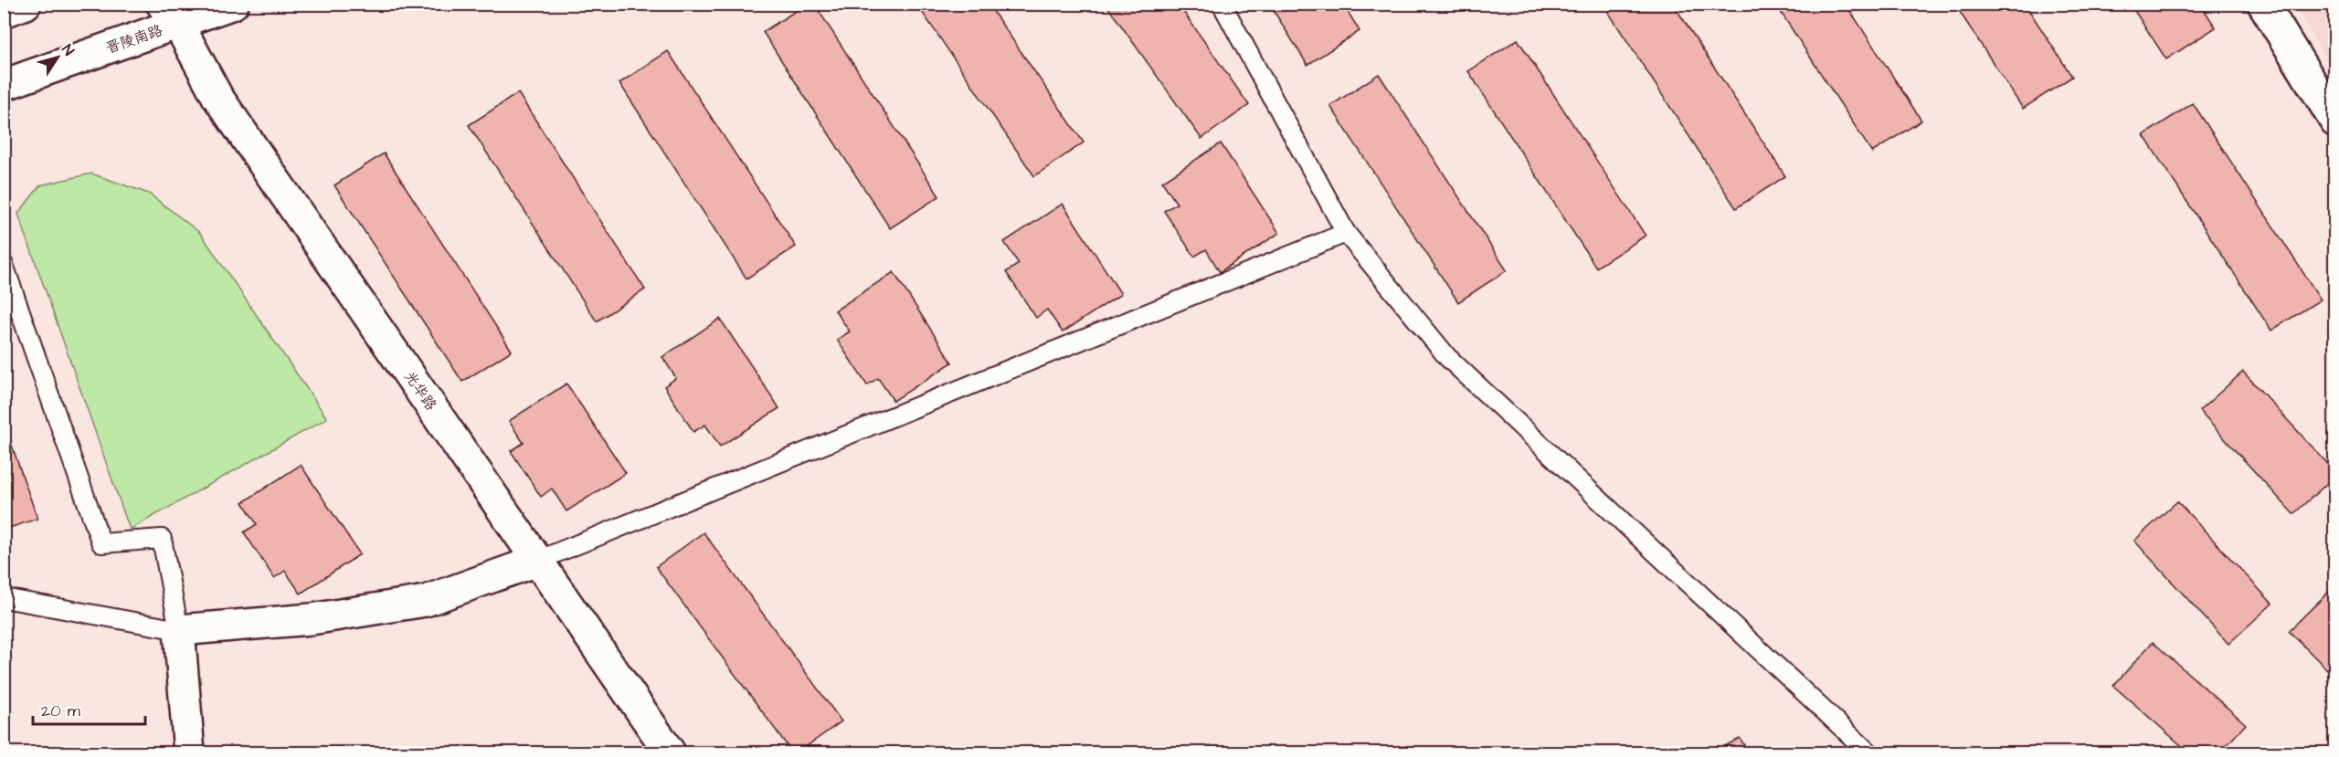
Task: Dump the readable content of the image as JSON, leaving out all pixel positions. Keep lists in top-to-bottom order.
{
  "streets": {
    "main road": ["晋陵南路", "光华路"]
  },
  "crossings": [
    ["晋陵南路", "光华路"]
  ],
  "scale_bar": "20 m",
  "north": "top right"
}
